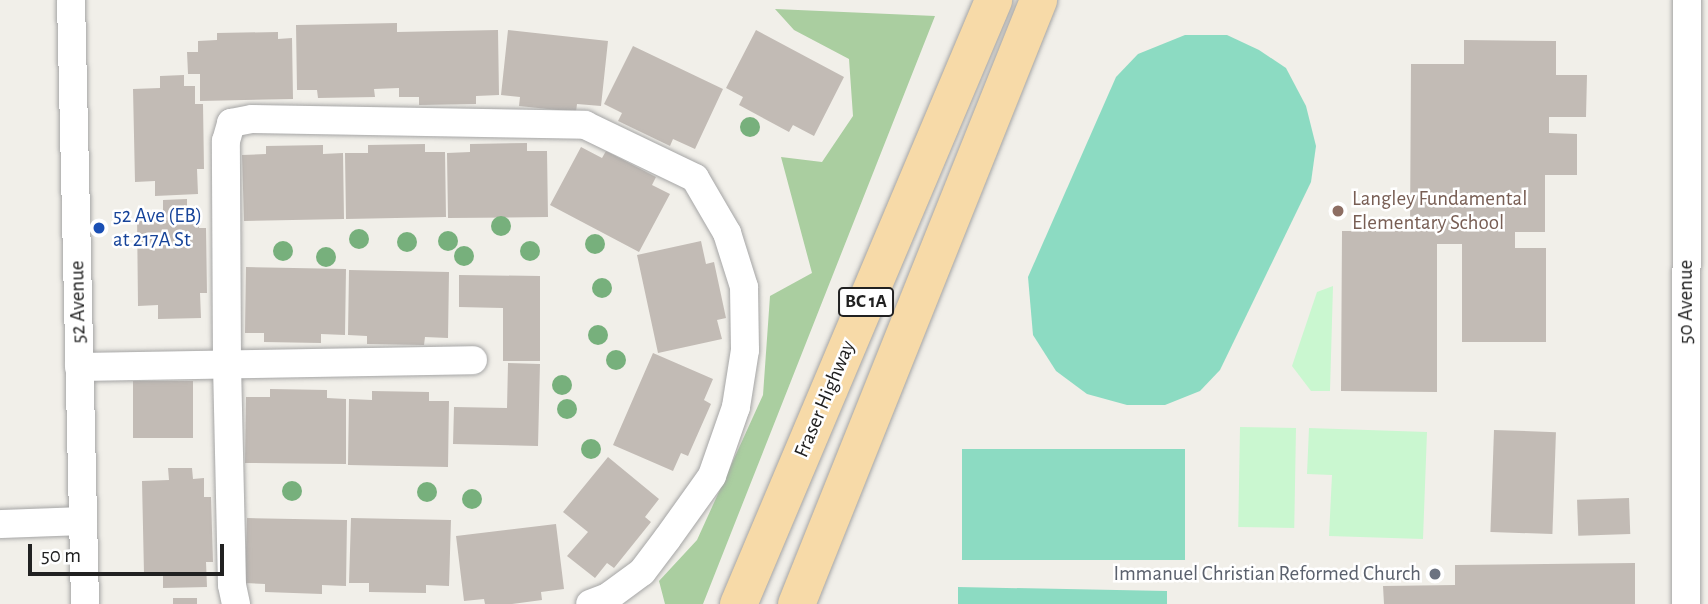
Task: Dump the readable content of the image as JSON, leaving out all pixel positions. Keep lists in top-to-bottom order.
{
  "streets": {
    "main road": ["BC 1A", "Fraser Highway"],
    "street": ["52 Avenue", "50 Avenue"]
  },
  "places": ["Langley Fundamental Elementary School", "52 Ave (EB) at 217A St", "Immanuel Christian Reformed Church"],
  "scale_bar": "50 m"
}
